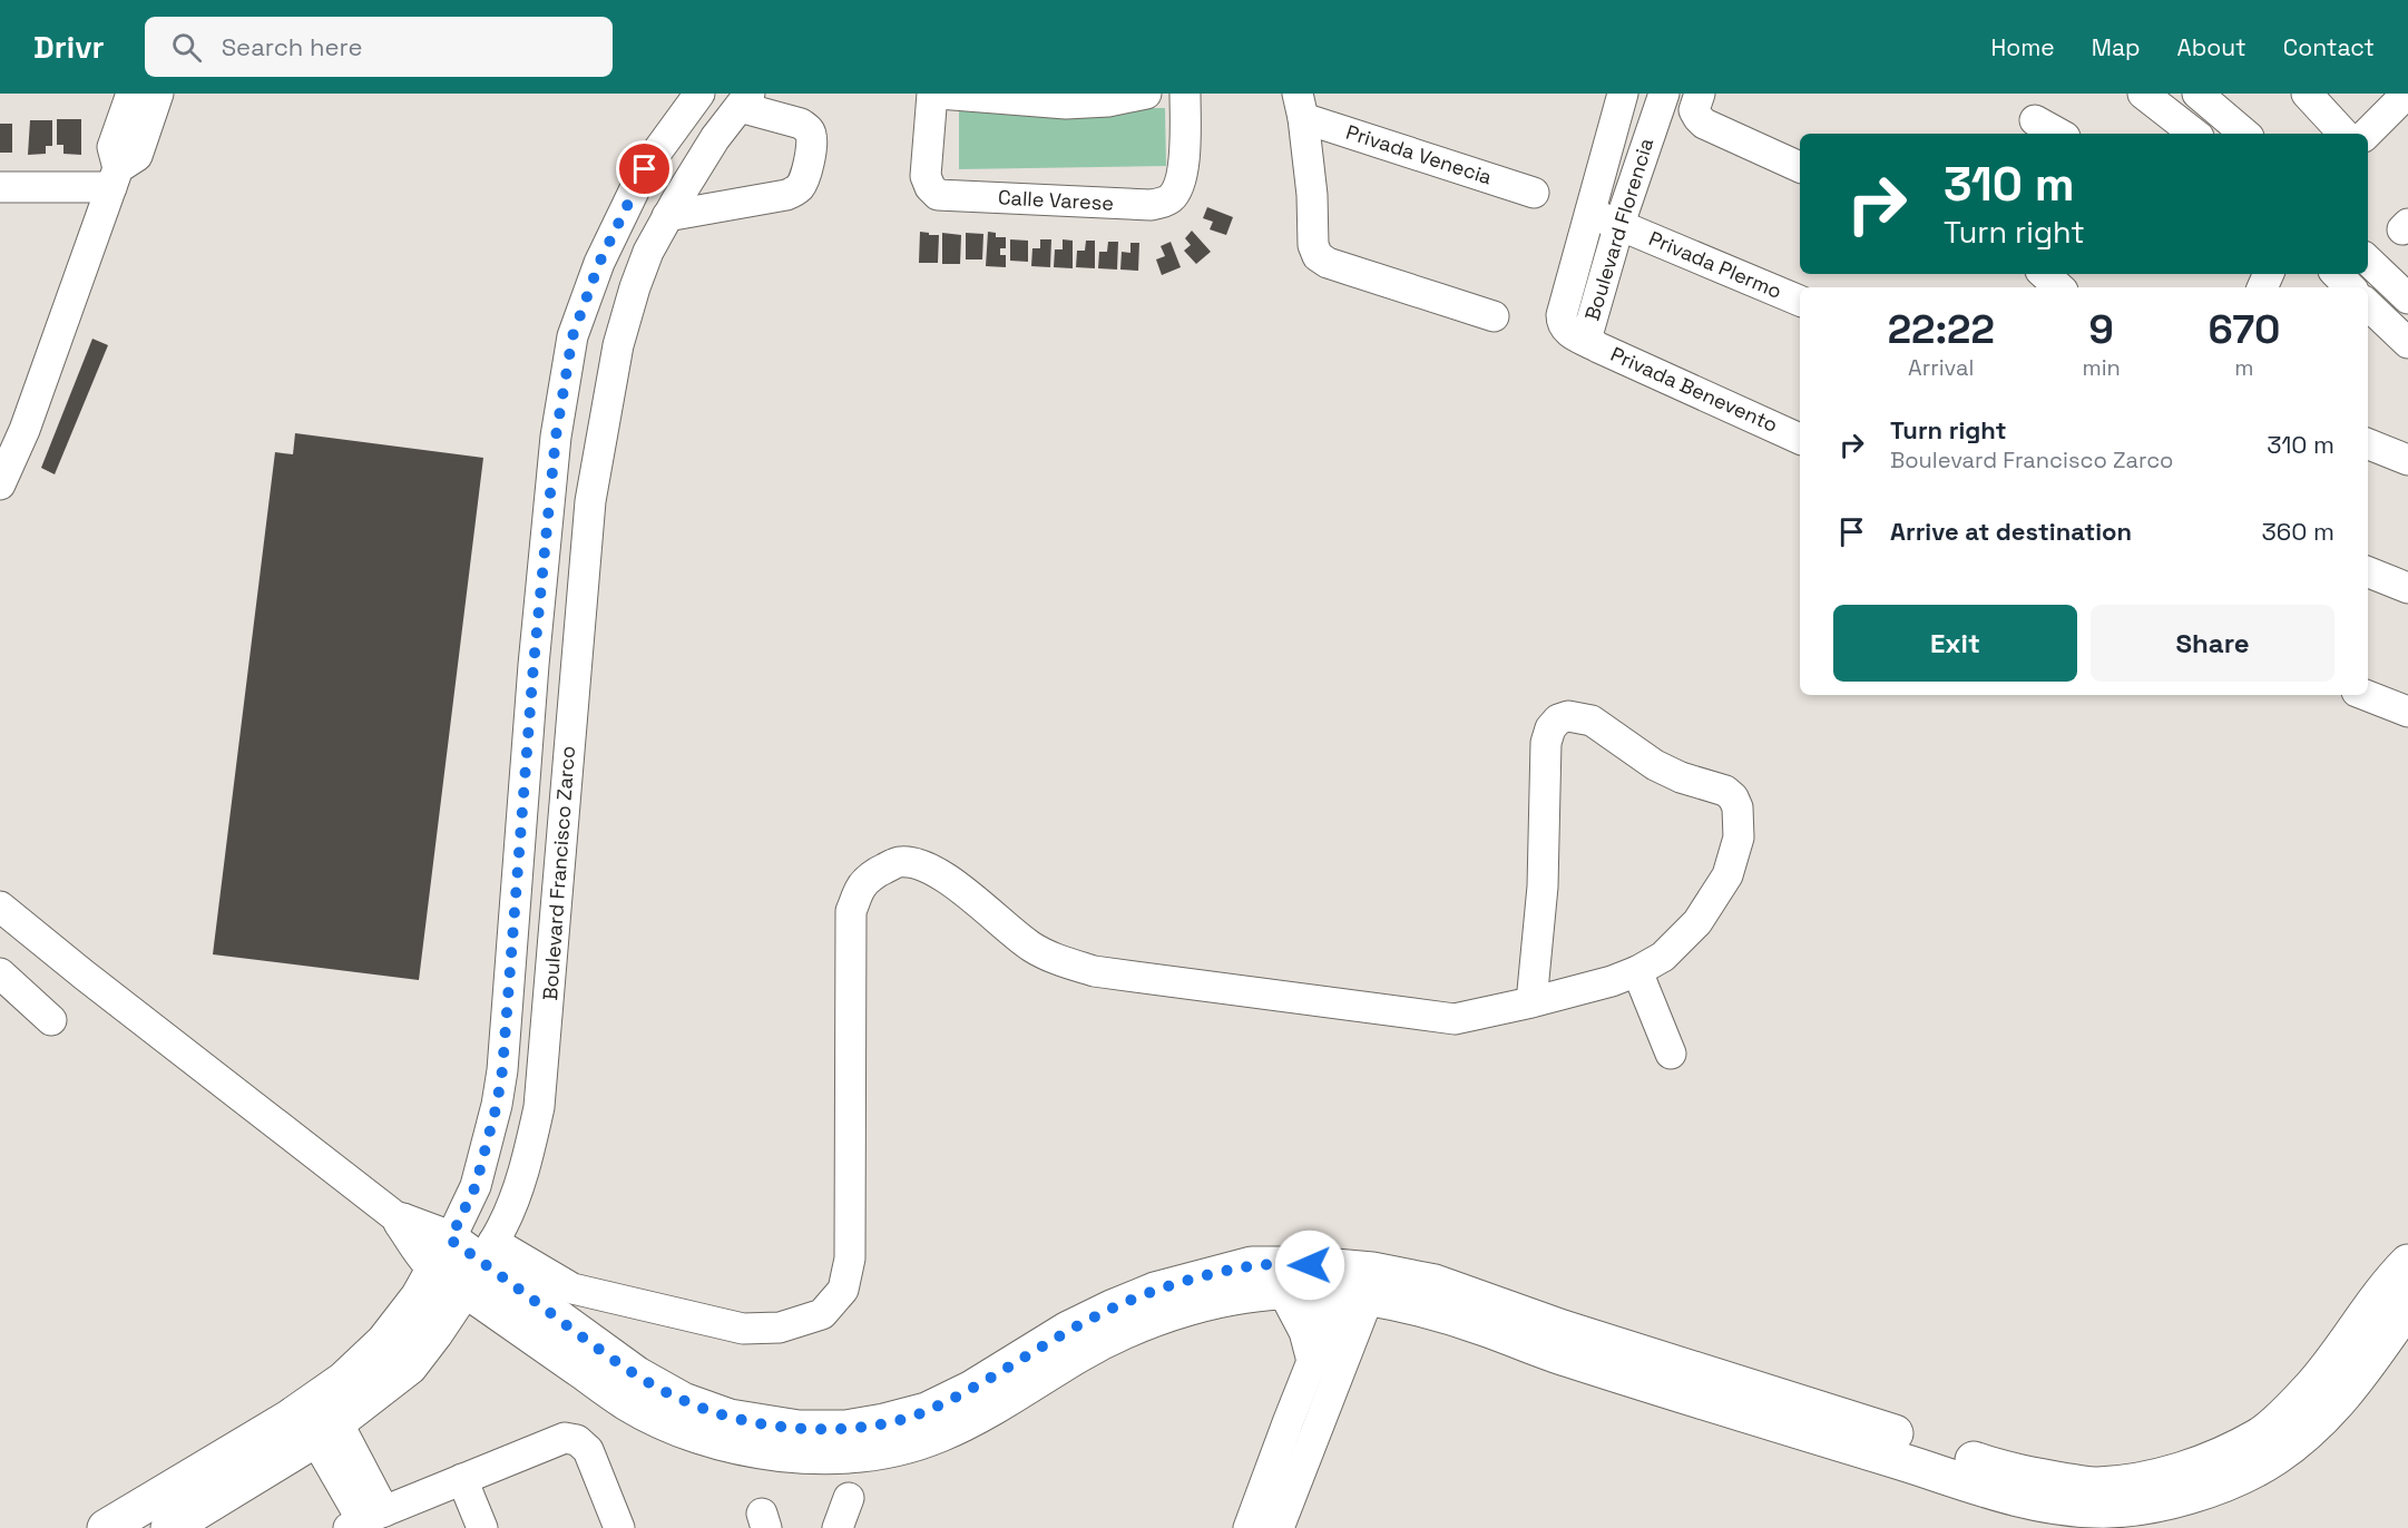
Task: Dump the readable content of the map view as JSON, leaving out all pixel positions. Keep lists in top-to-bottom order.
{
  "streets": {
    "main road": ["Boulevard Francisco Zarco"],
    "street": [
      "Privada Venecia",
      "Calle Varese",
      "Boulevard Florencia",
      "Privada Plermo",
      "Privada Benevento"
    ]
  },
  "crossings": [
    ["Boulevard Florencia", "Privada Plermo"],
    ["Boulevard Florencia", "Privada Benevento"]
  ],
  "page": {
    "header": "Drivr",
    "search": "Search here",
    "nav": [
      "Home",
      "Map",
      "About",
      "Contact"
    ],
    "turn": ["310 m", "Turn right"],
    "eta": [
      "22:22",
      "Arrival",
      "9",
      "min",
      "670",
      "m"
    ],
    "list": [
      {
        "name": "Turn right",
        "note": "Boulevard Francisco Zarco",
        "value": "310 m"
      },
      {
        "name": "Arrive at destination",
        "value": "360 m"
      }
    ],
    "buttons": ["Exit", "Share"]
  }
}
